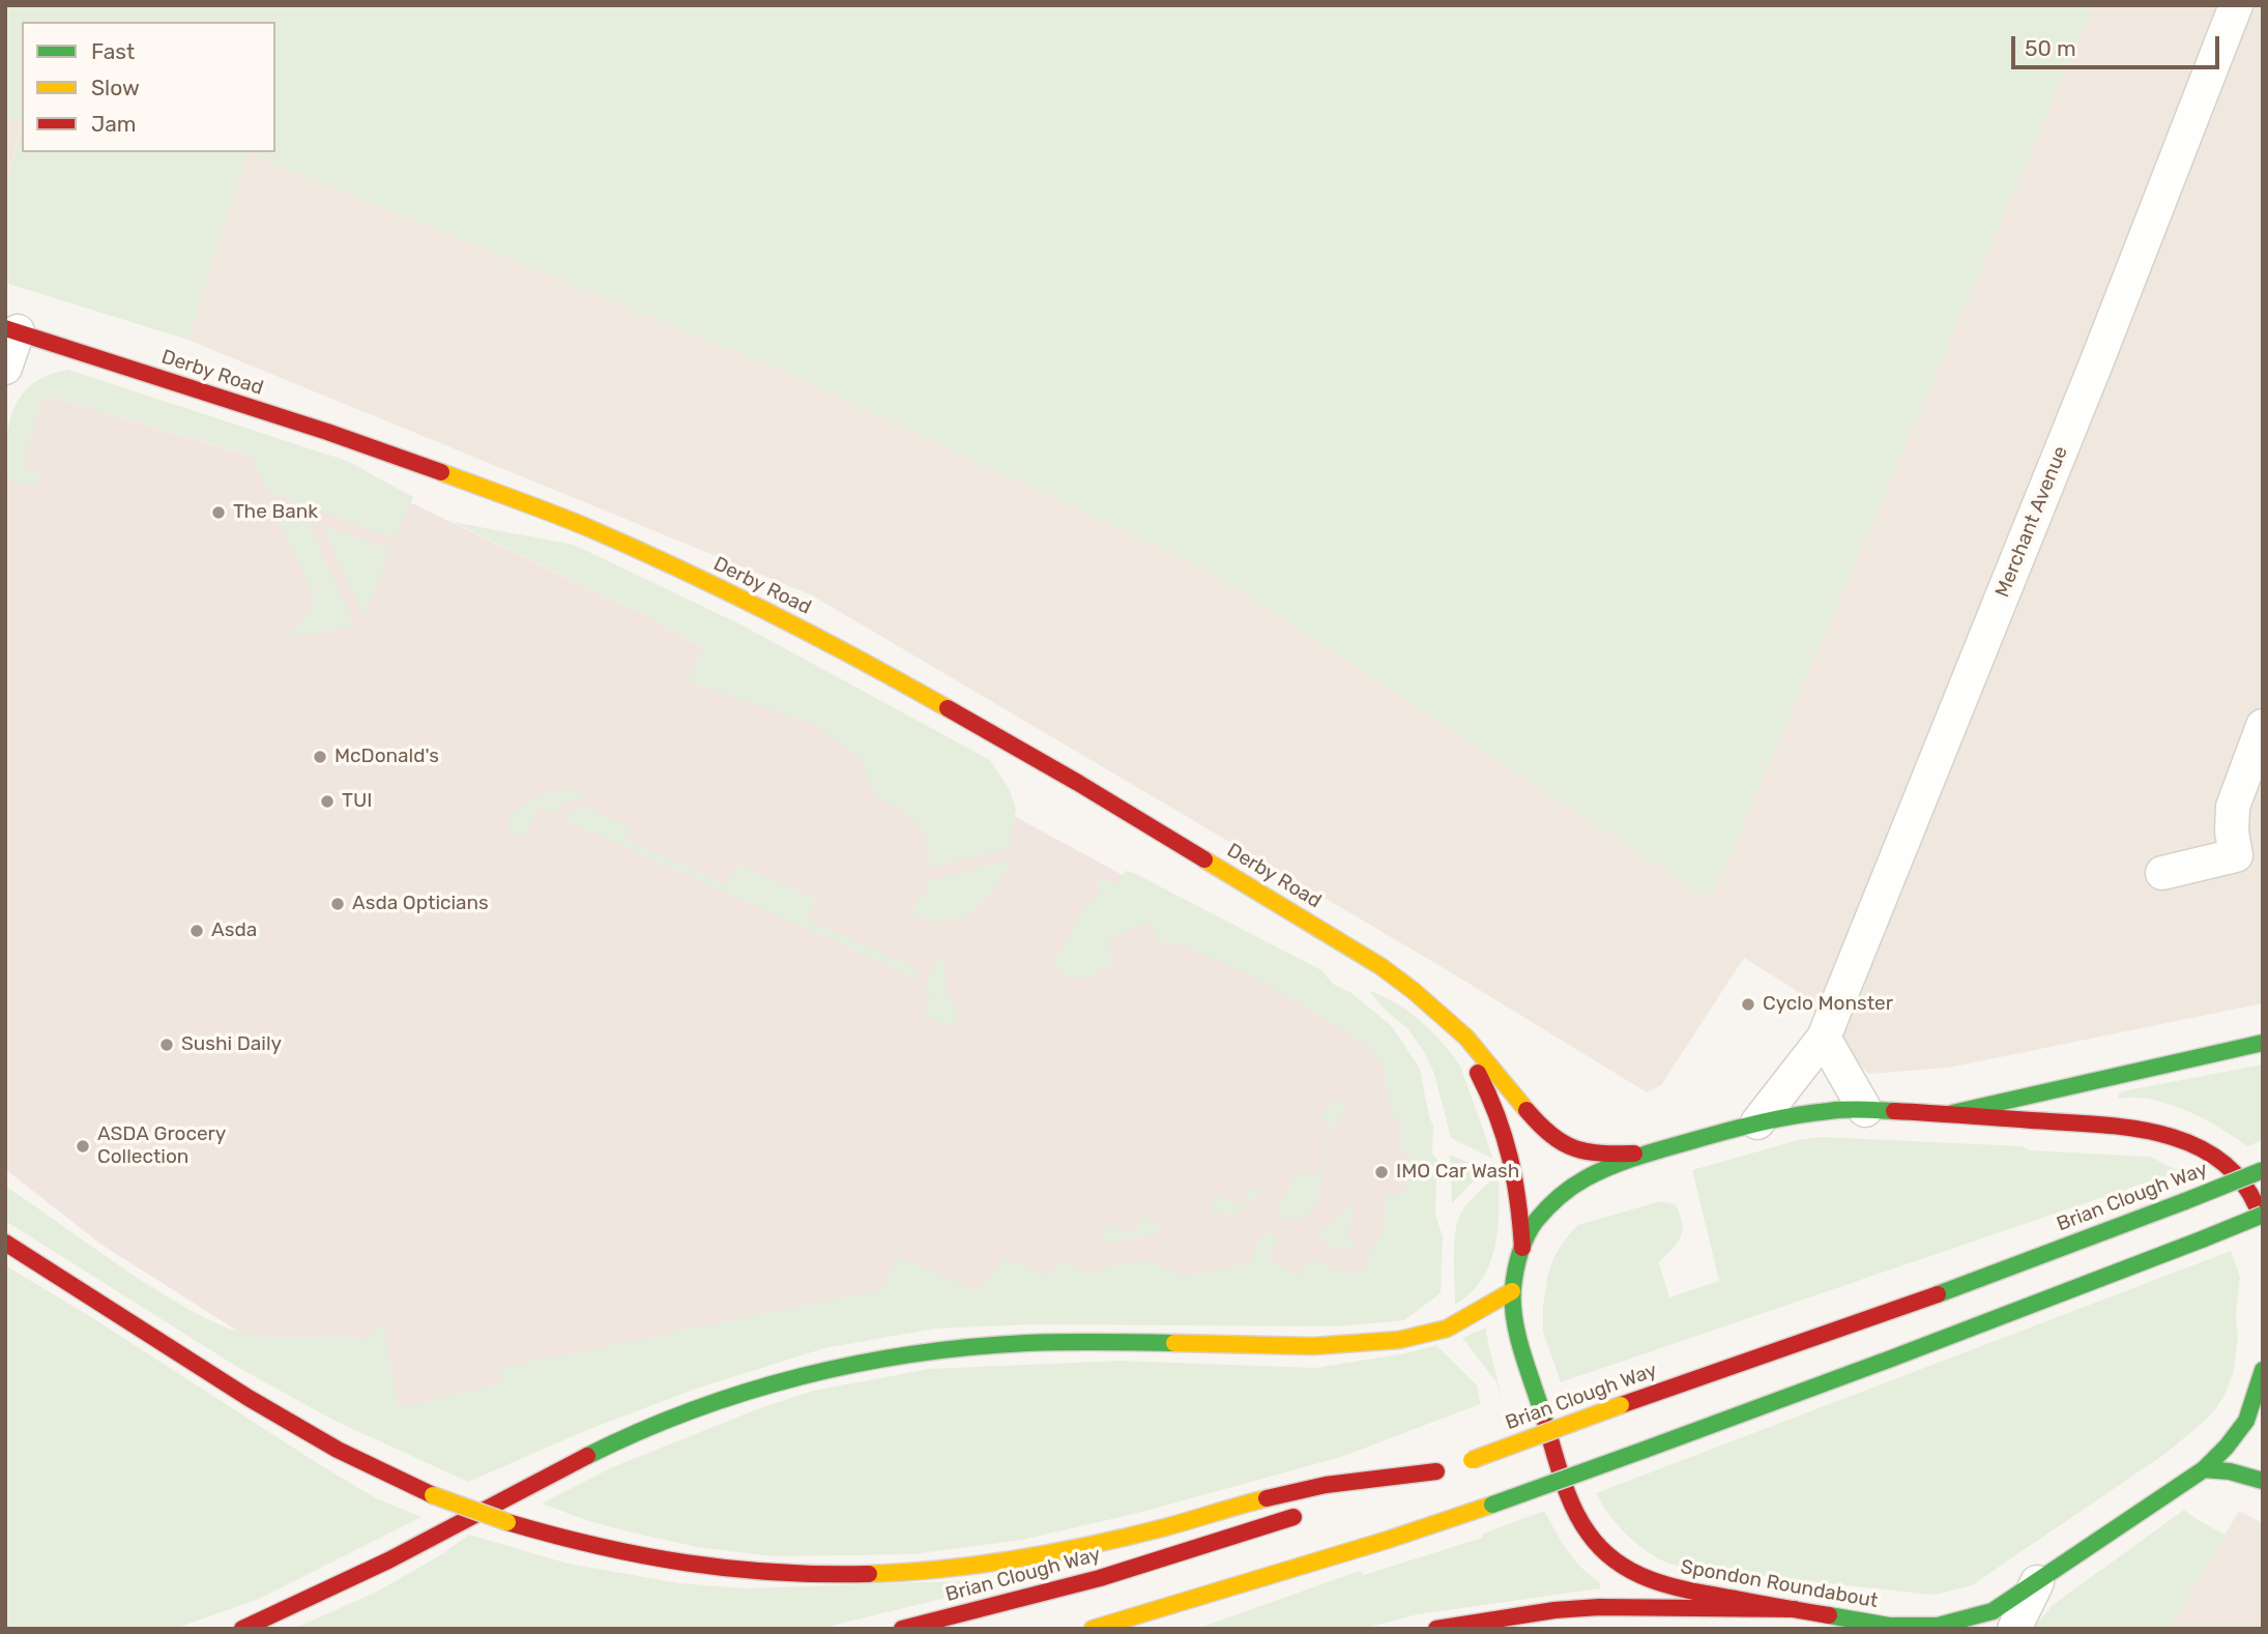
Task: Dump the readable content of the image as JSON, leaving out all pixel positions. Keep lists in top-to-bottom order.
{
  "streets": {
    "main road": ["Derby Road", "Brian Clough Way", "Spondon Roundabout"],
    "street": ["Merchant Avenue"]
  },
  "crossings": [
    ["Derby Road", "Spondon Roundabout"],
    ["Merchant Avenue", "Spondon Roundabout"]
  ],
  "places": [
    "The Bank",
    "McDonald's",
    "TUI",
    "Asda Opticians",
    "Asda",
    "Cyclo Monster",
    "Sushi Daily",
    "ASDA Grocery Collection",
    "IMO Car Wash"
  ],
  "legend": ["Fast", "Slow", "Jam"],
  "scale_bar": "50 m"
}
